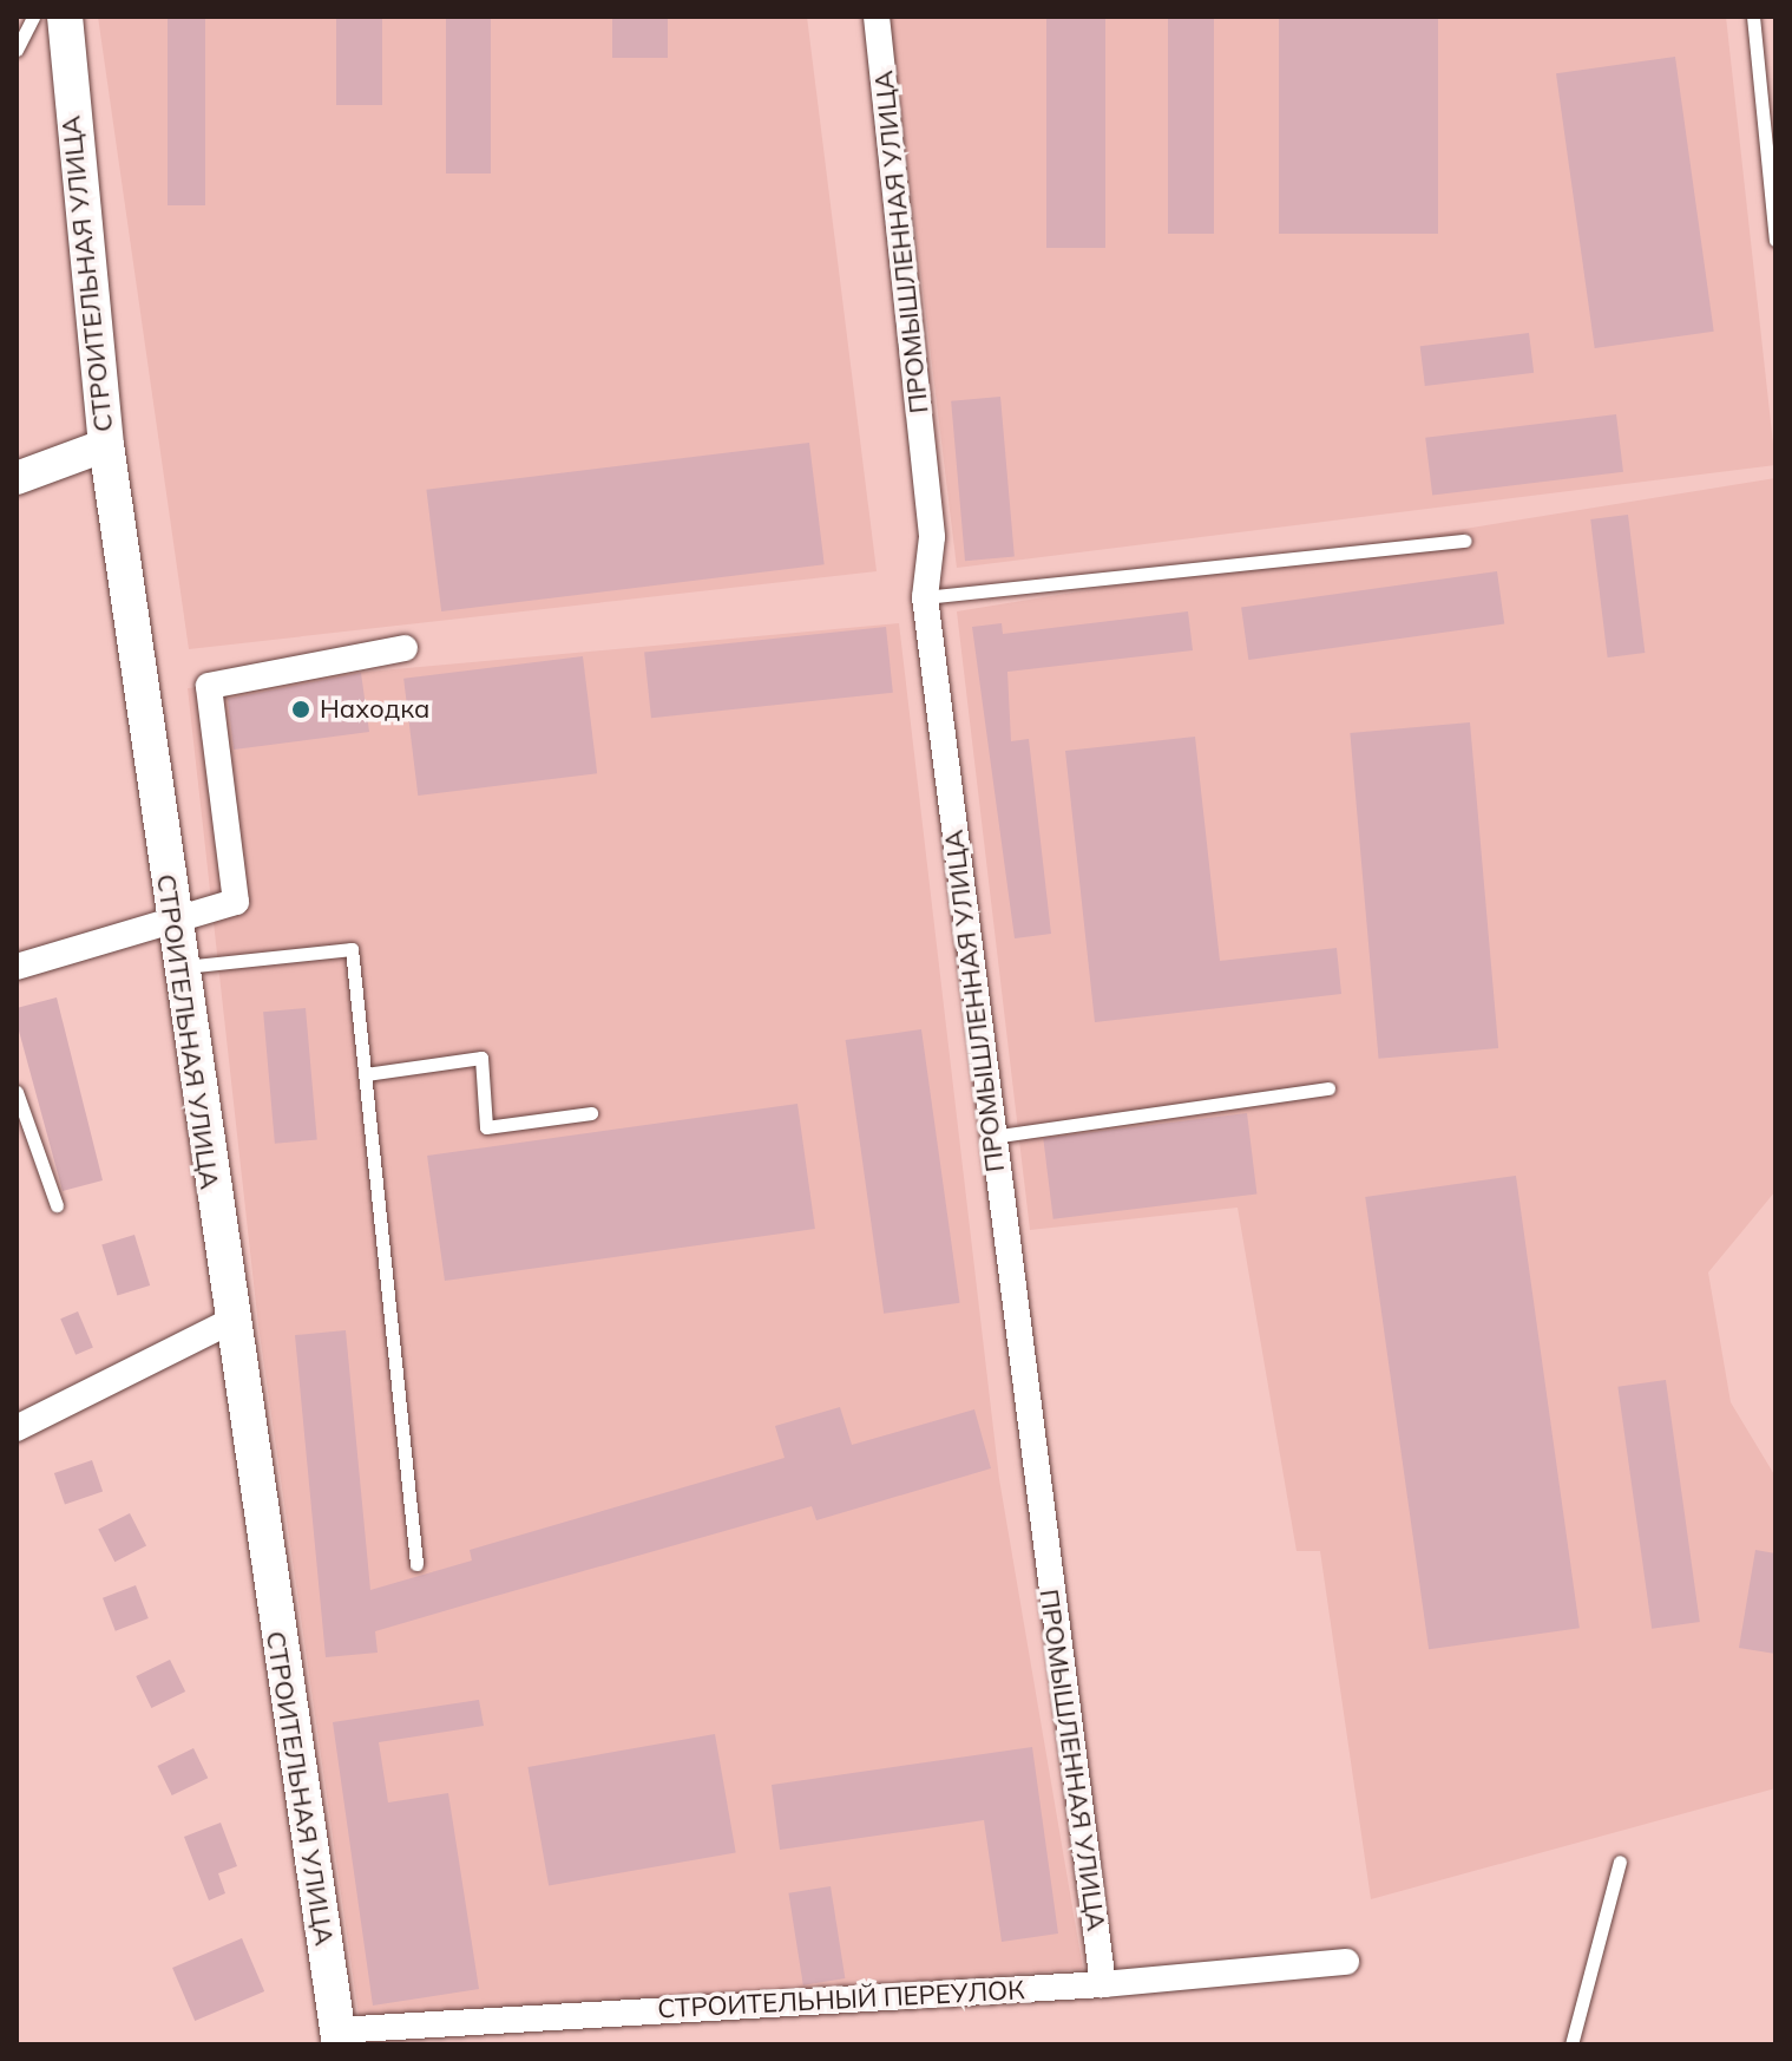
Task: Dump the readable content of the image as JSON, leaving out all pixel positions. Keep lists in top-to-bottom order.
{
  "streets": {
    "main road": ["СТРОИТЕЛЬНАЯ УЛИЦА"],
    "street": ["ПРОМЫШЛЕННАЯ УЛИЦА", "СТРОИТЕЛЬНЫЙ ПЕРЕУЛОК"]
  },
  "crossings": [
    ["ПРОМЫШЛЕННАЯ УЛИЦА", "СТРОИТЕЛЬНЫЙ ПЕРЕУЛОК"],
    ["СТРОИТЕЛЬНАЯ УЛИЦА", "СТРОИТЕЛЬНЫЙ ПЕРЕУЛОК"]
  ],
  "places": ["Находка"]
}
